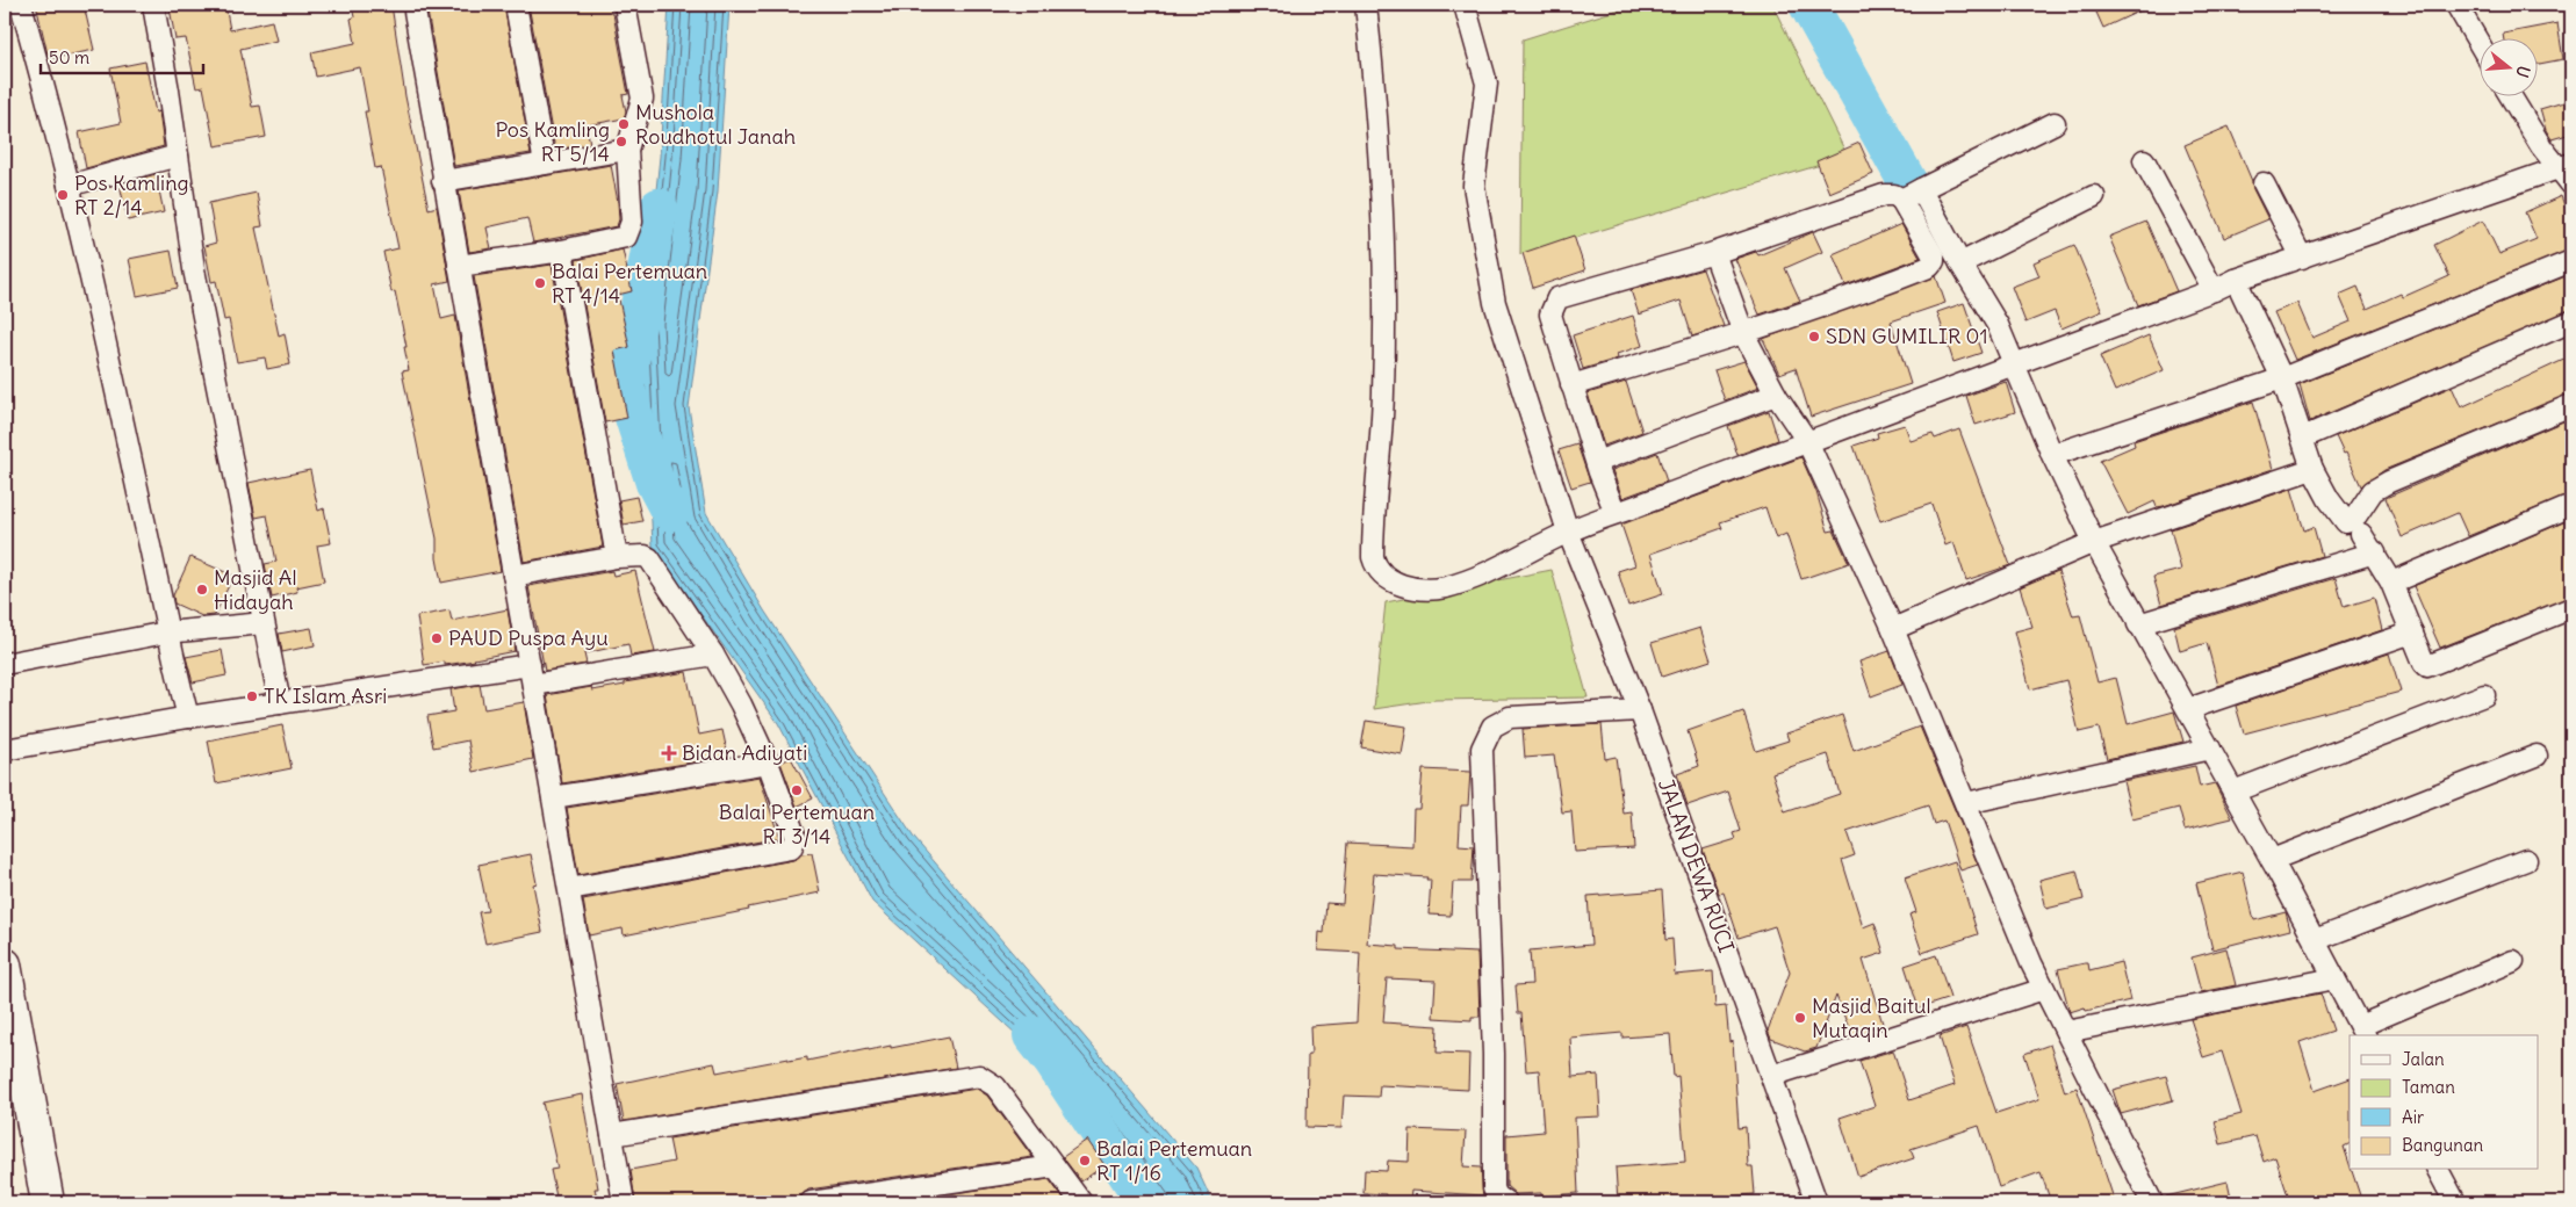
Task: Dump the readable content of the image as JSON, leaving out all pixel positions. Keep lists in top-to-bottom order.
{
  "streets": {
    "street": ["JALAN DEWA RUCI"]
  },
  "places": {
    "other": [
      "Mushola Roudhotul Janah",
      "Pos Kamling RT 5/14",
      "Pos Kamling RT 2/14",
      "Balai Pertemuan RT 4/14",
      "SDN GUMILIR 01",
      "Masjid Al Hidayah",
      "PAUD Puspa Ayu",
      "TK Islam Asri",
      "Balai Pertemuan RT 3/14",
      "Masjid Baitul Mutaqin",
      "Balai Pertemuan RT 1/16"
    ],
    "health": ["Bidan Adiyati"]
  },
  "legend": [
    "Jalan",
    "Taman",
    "Air",
    "Bangunan"
  ],
  "scale_bar": "50 m",
  "north": "right"
}
